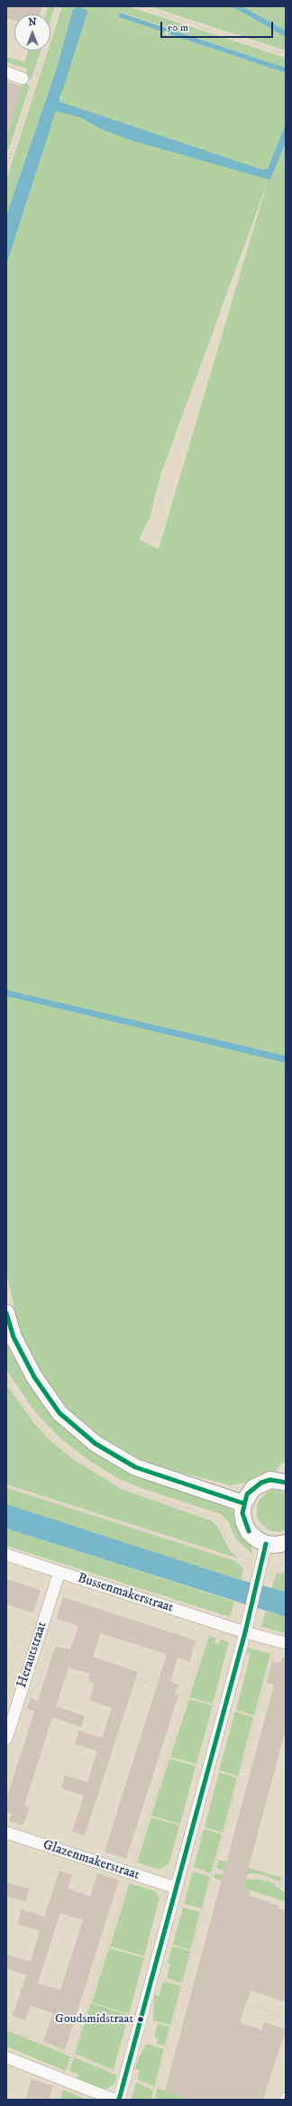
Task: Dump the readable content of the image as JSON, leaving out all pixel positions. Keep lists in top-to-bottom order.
{
  "streets": {
    "street": ["Bussenmakerstraat", "Herautstraat", "Glazenmakerstraat"]
  },
  "crossings": [
    ["Bussenmakerstraat", "Herautstraat"]
  ],
  "places": ["Goudsmidstraat"],
  "scale_bar": "50 m",
  "north": "top"
}
